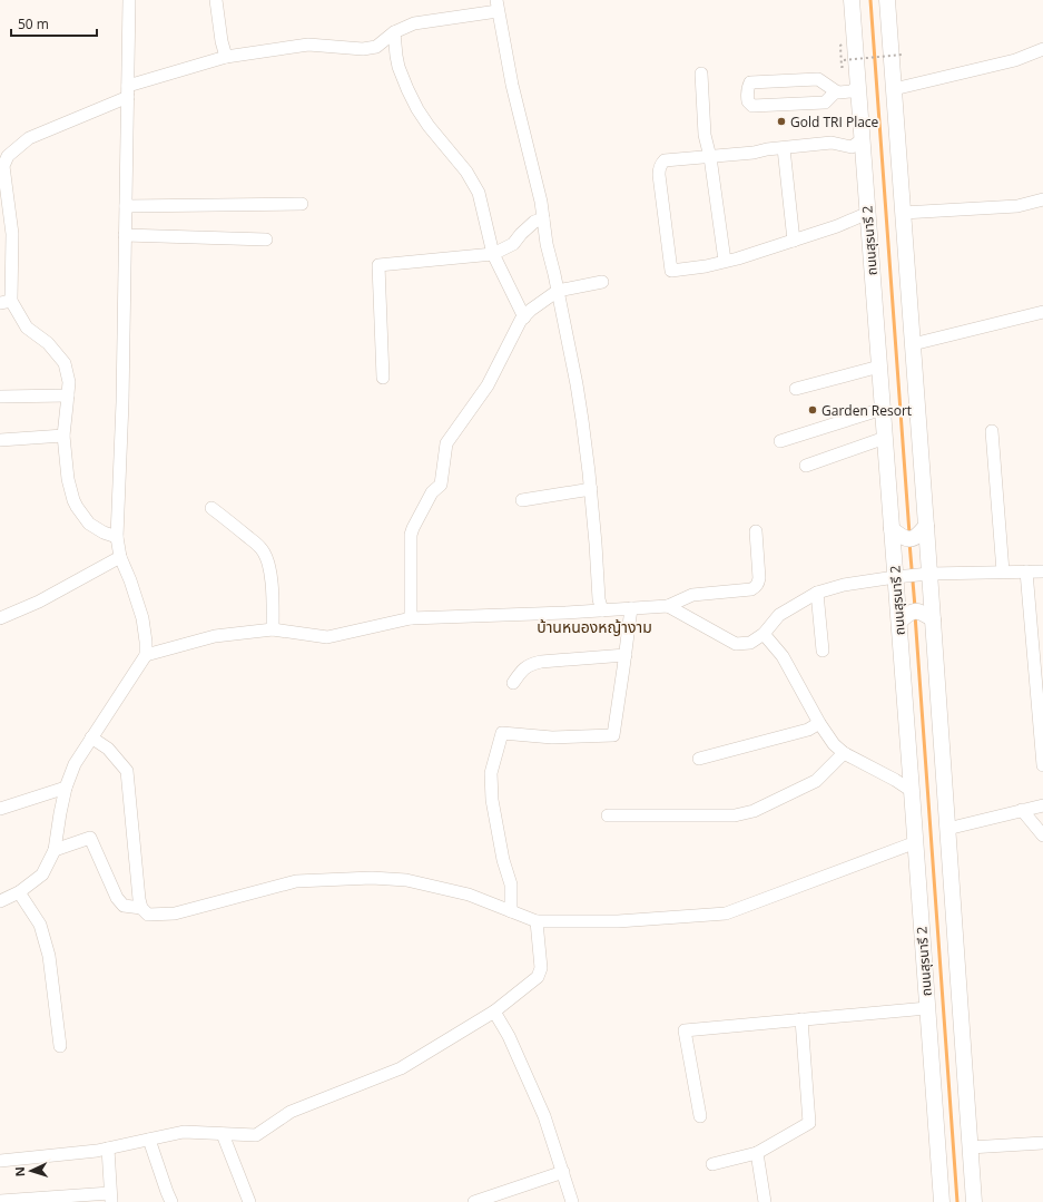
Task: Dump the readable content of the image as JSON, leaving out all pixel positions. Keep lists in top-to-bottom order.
{
  "streets": {
    "main road": ["ถนนสุรนารี 2"]
  },
  "districts": ["บ้านหนองหญ้างาม"],
  "places": ["Gold TRI Place", "Garden Resort"],
  "scale_bar": "50 m",
  "north": "left"
}
